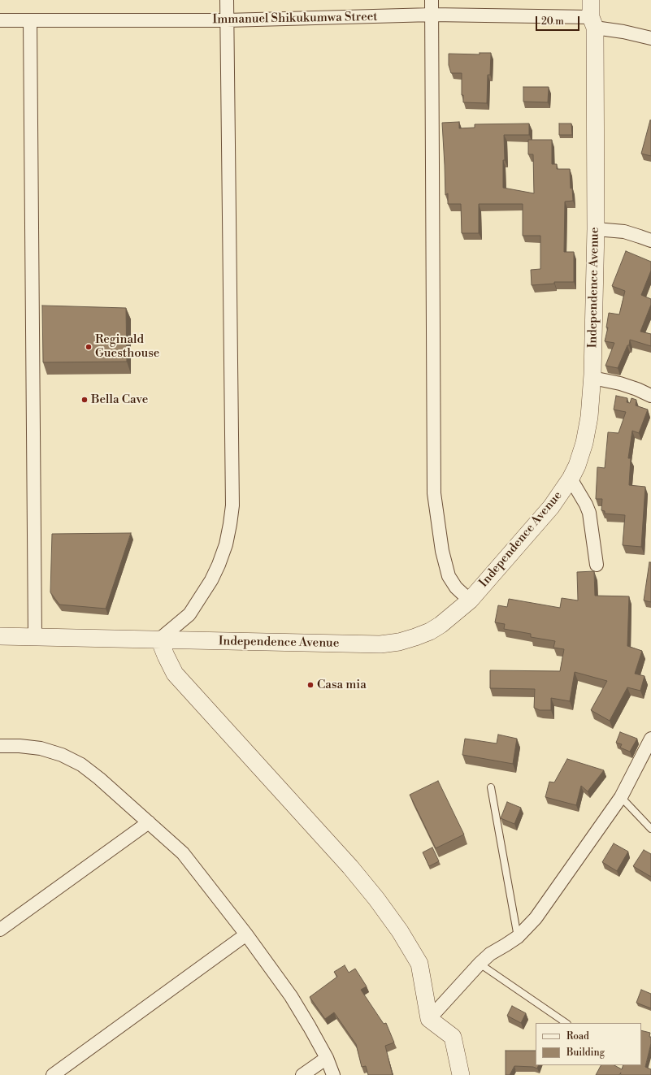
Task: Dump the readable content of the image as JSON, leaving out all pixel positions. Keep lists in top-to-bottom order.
{
  "streets": {
    "street": ["Immanuel Shikukumwa Street", "Independence Avenue"]
  },
  "crossings": [
    ["Immanuel Shikukumwa Street", "Independence Avenue"]
  ],
  "places": ["Reginald Guesthouse", "Bella Cave", "Casa mia"],
  "legend": ["Road", "Building"],
  "scale_bar": "20 m"
}
